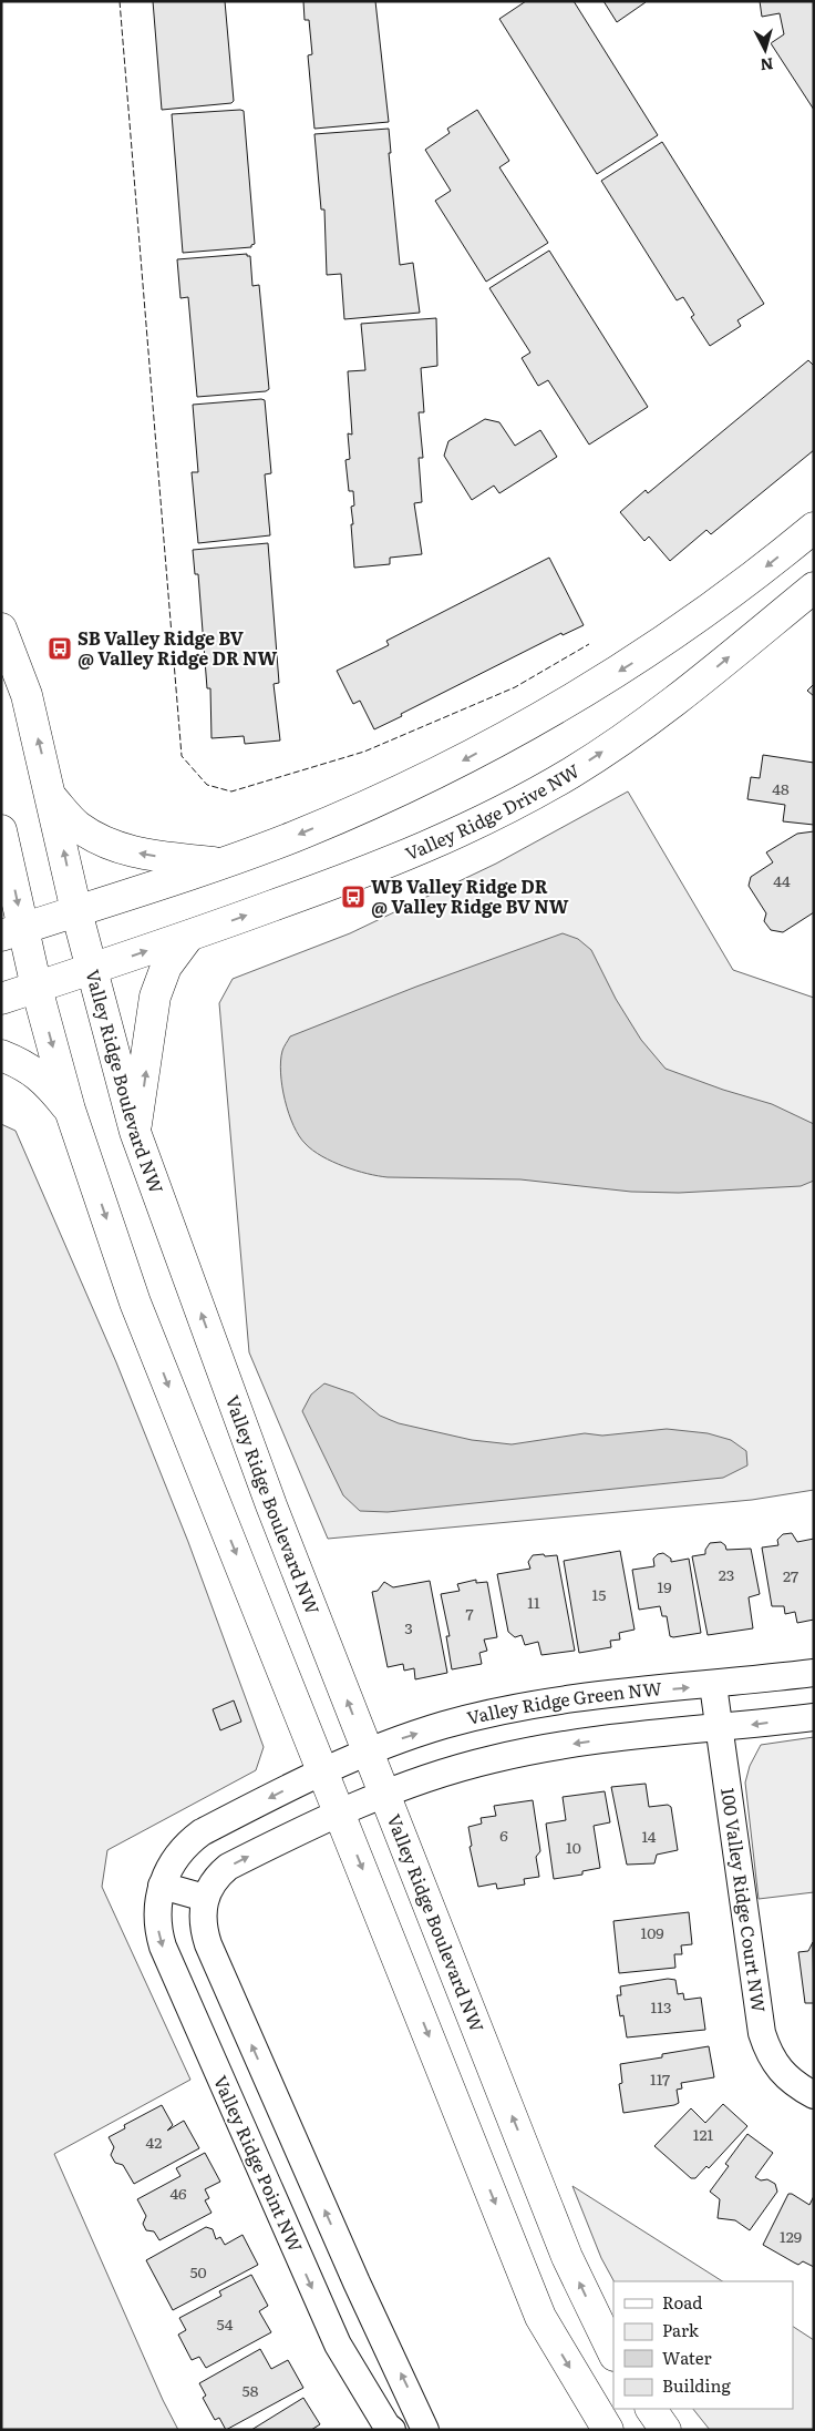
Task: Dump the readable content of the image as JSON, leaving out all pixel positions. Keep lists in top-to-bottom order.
{
  "streets": {
    "street": [
      "Valley Ridge Drive NW",
      "Valley Ridge Boulevard NW",
      "Valley Ridge Green NW",
      "100 Valley Ridge Court NW",
      "Valley Ridge Point NW"
    ]
  },
  "crossings": [
    ["Valley Ridge Drive NW", "Valley Ridge Boulevard NW"],
    ["Valley Ridge Boulevard NW", "Valley Ridge Green NW"],
    ["Valley Ridge Green NW", "100 Valley Ridge Court NW"],
    ["Valley Ridge Green NW", "Valley Ridge Point NW"]
  ],
  "places": {
    "bus stop": ["SB Valley Ridge BV @ Valley Ridge DR NW", "WB Valley Ridge DR @ Valley Ridge BV NW"]
  },
  "house_numbers": [
    "48",
    "44",
    "23",
    "27",
    "19",
    "15",
    "11",
    "7",
    "3",
    "6",
    "14",
    "10",
    "109",
    "113",
    "117",
    "121",
    "42",
    "46",
    "129",
    "50",
    "54",
    "58"
  ],
  "legend": [
    "Road",
    "Park",
    "Water",
    "Building"
  ],
  "north": "bottom"
}
